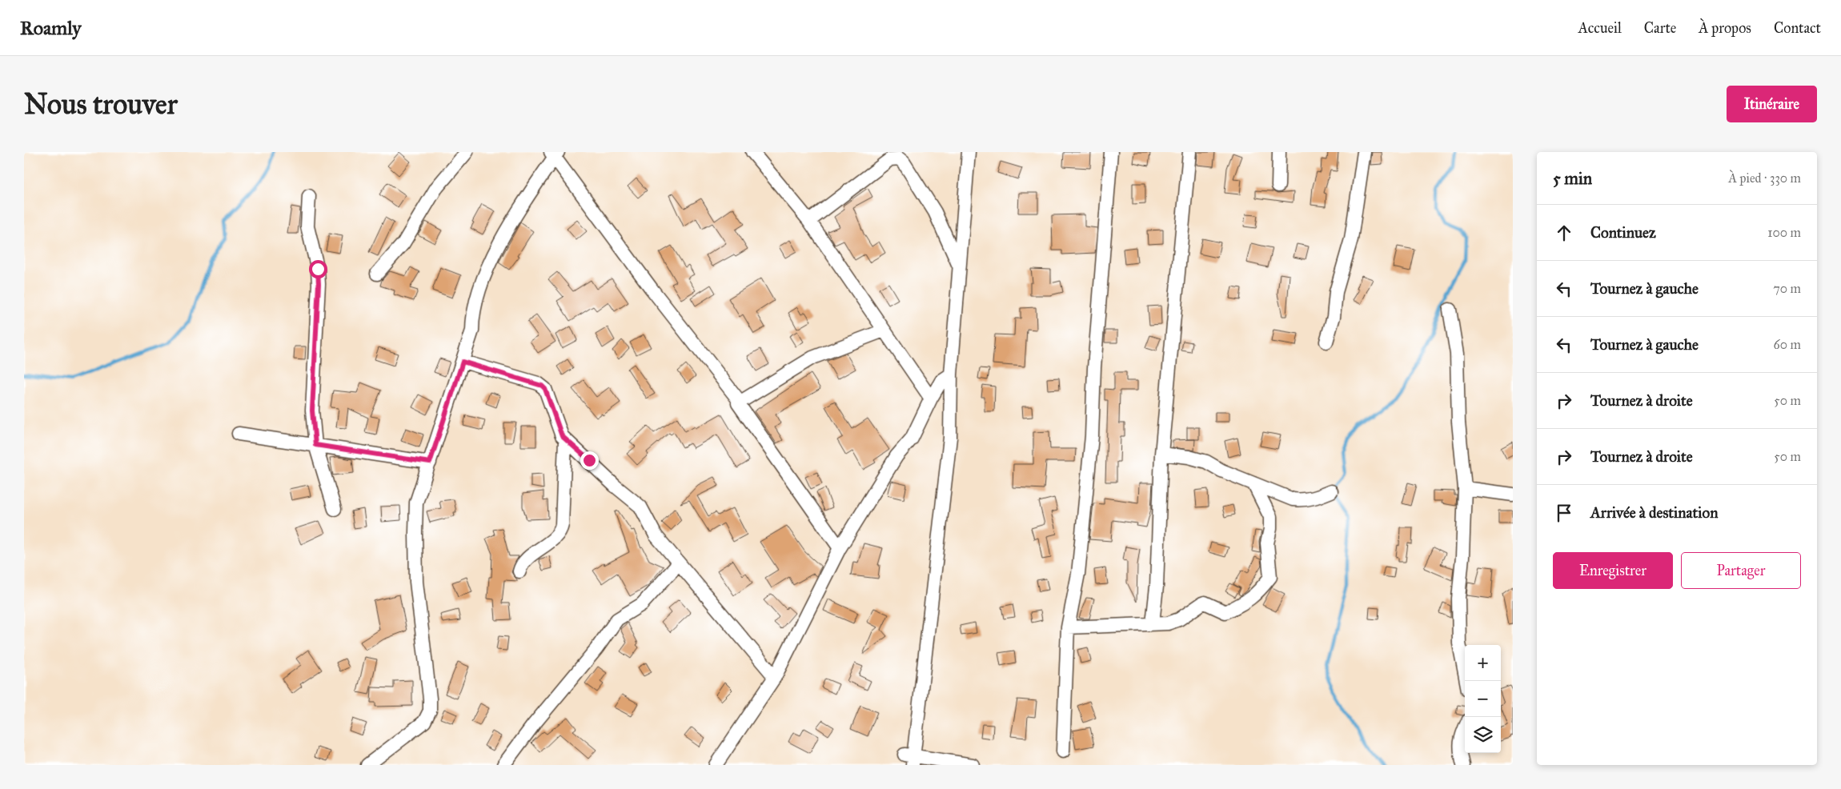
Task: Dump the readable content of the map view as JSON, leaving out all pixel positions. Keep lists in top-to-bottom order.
{
  "page": {
    "header": "Roamly",
    "nav": [
      "Accueil",
      "Carte",
      "À propos",
      "Contact"
    ],
    "buttons": [
      "Itinéraire",
      ["Enregistrer", "Partager"]
    ],
    "title": "Nous trouver",
    "heading": ["5 min", "À pied · 330 m"],
    "list": [
      ["Continuez", "100 m"],
      ["Tournez à gauche", "70 m"],
      ["Tournez à gauche", "60 m"],
      ["Tournez à droite", "50 m"],
      ["Tournez à droite", "50 m"],
      "Arrivée à destination"
    ],
    "map_buttons": ["+", "−"]
  }
}
